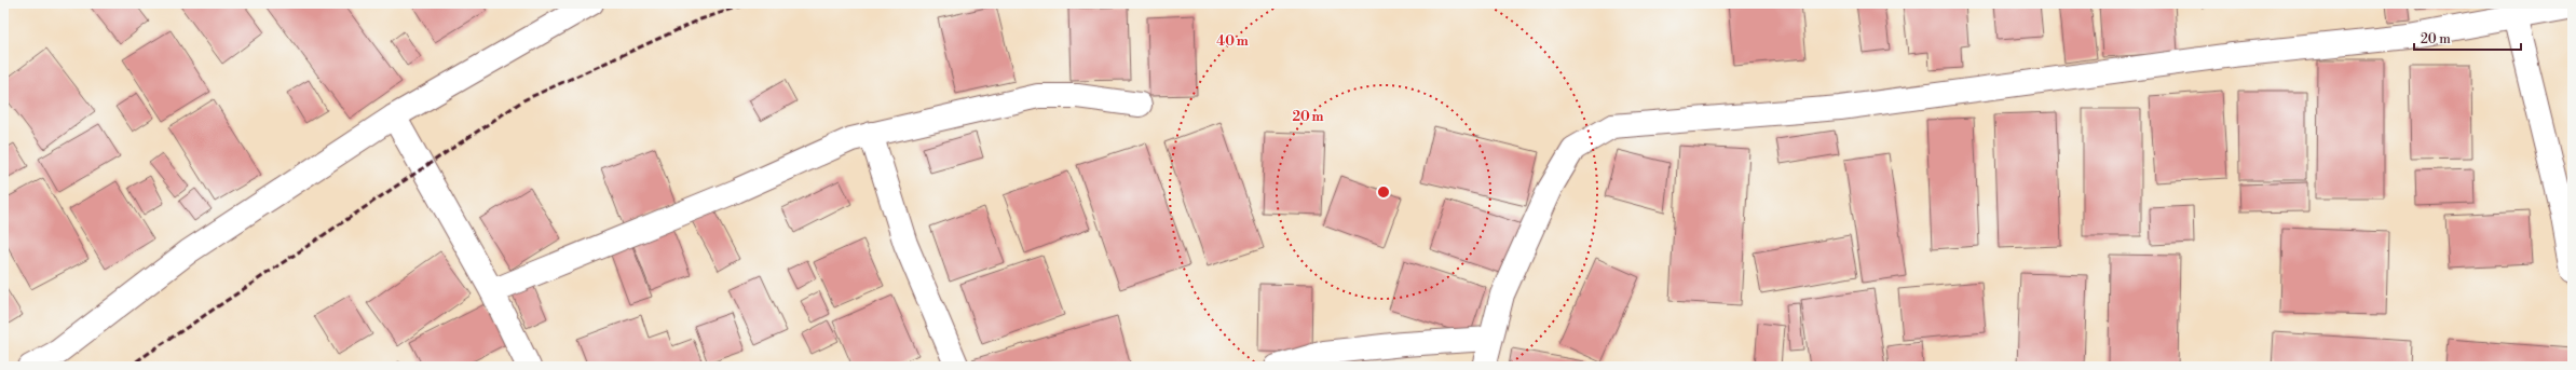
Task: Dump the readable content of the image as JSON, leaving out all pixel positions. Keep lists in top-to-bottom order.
{
  "scale_bar": "20 m",
  "rings": ["40 m", "20 m"]
}
